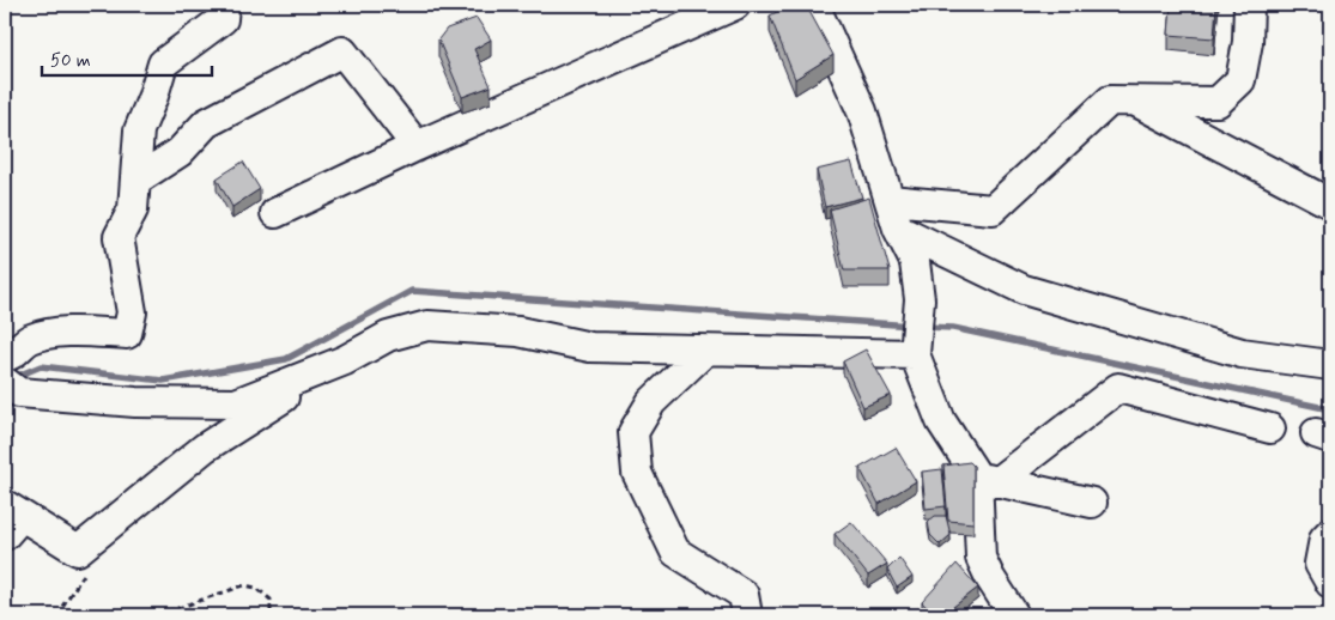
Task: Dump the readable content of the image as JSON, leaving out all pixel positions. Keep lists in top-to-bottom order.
{
  "scale_bar": "50 m"
}
